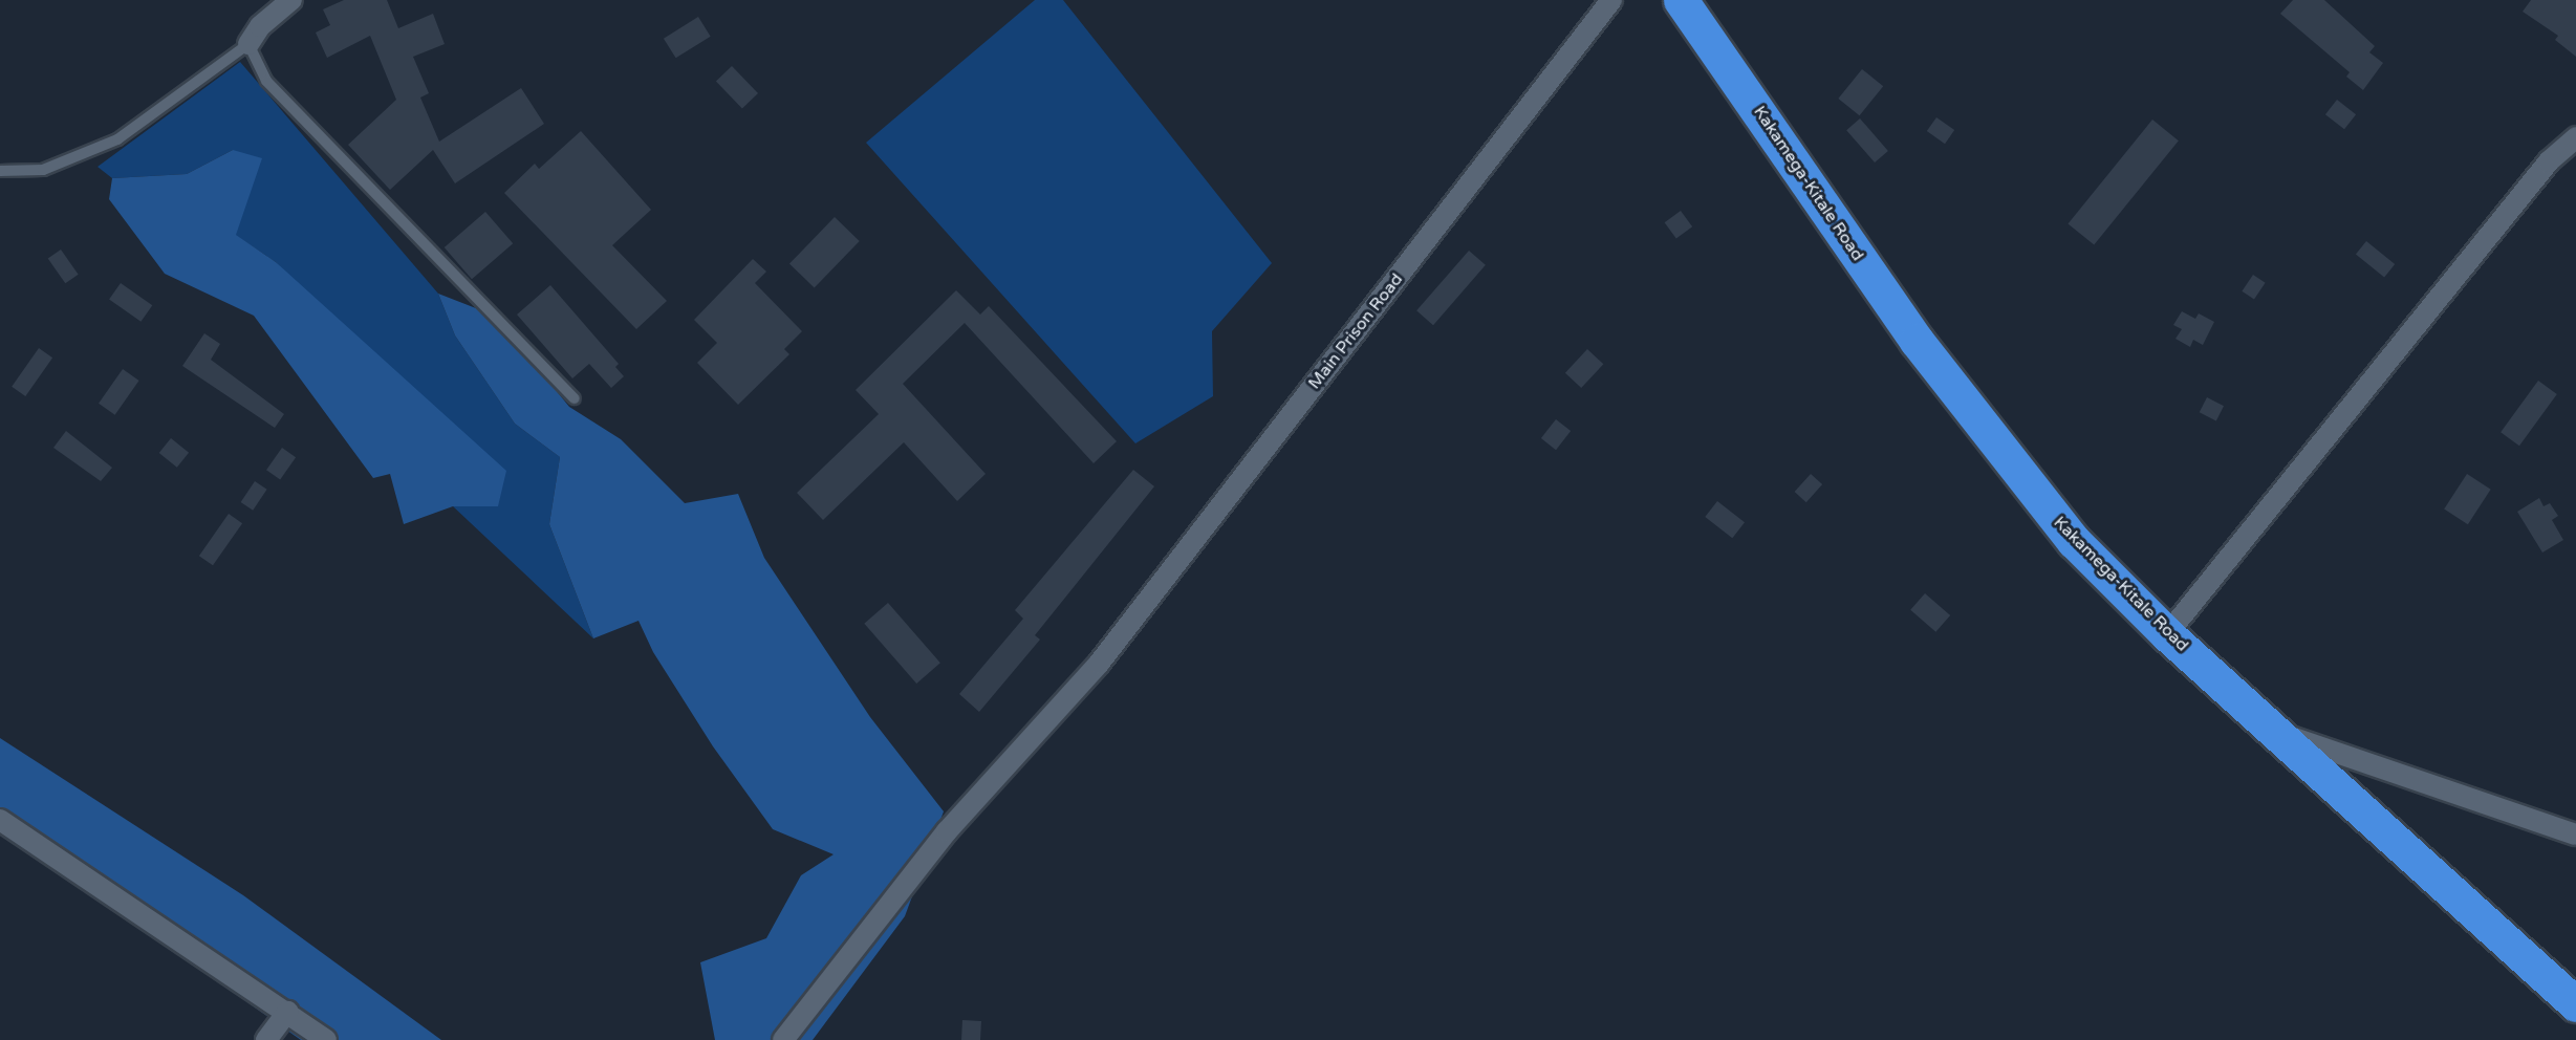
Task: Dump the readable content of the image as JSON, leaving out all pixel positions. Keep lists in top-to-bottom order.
{
  "streets": {
    "highway": ["Kakamega-Kitale Road"],
    "street": ["Main Prison Road"]
  }
}
